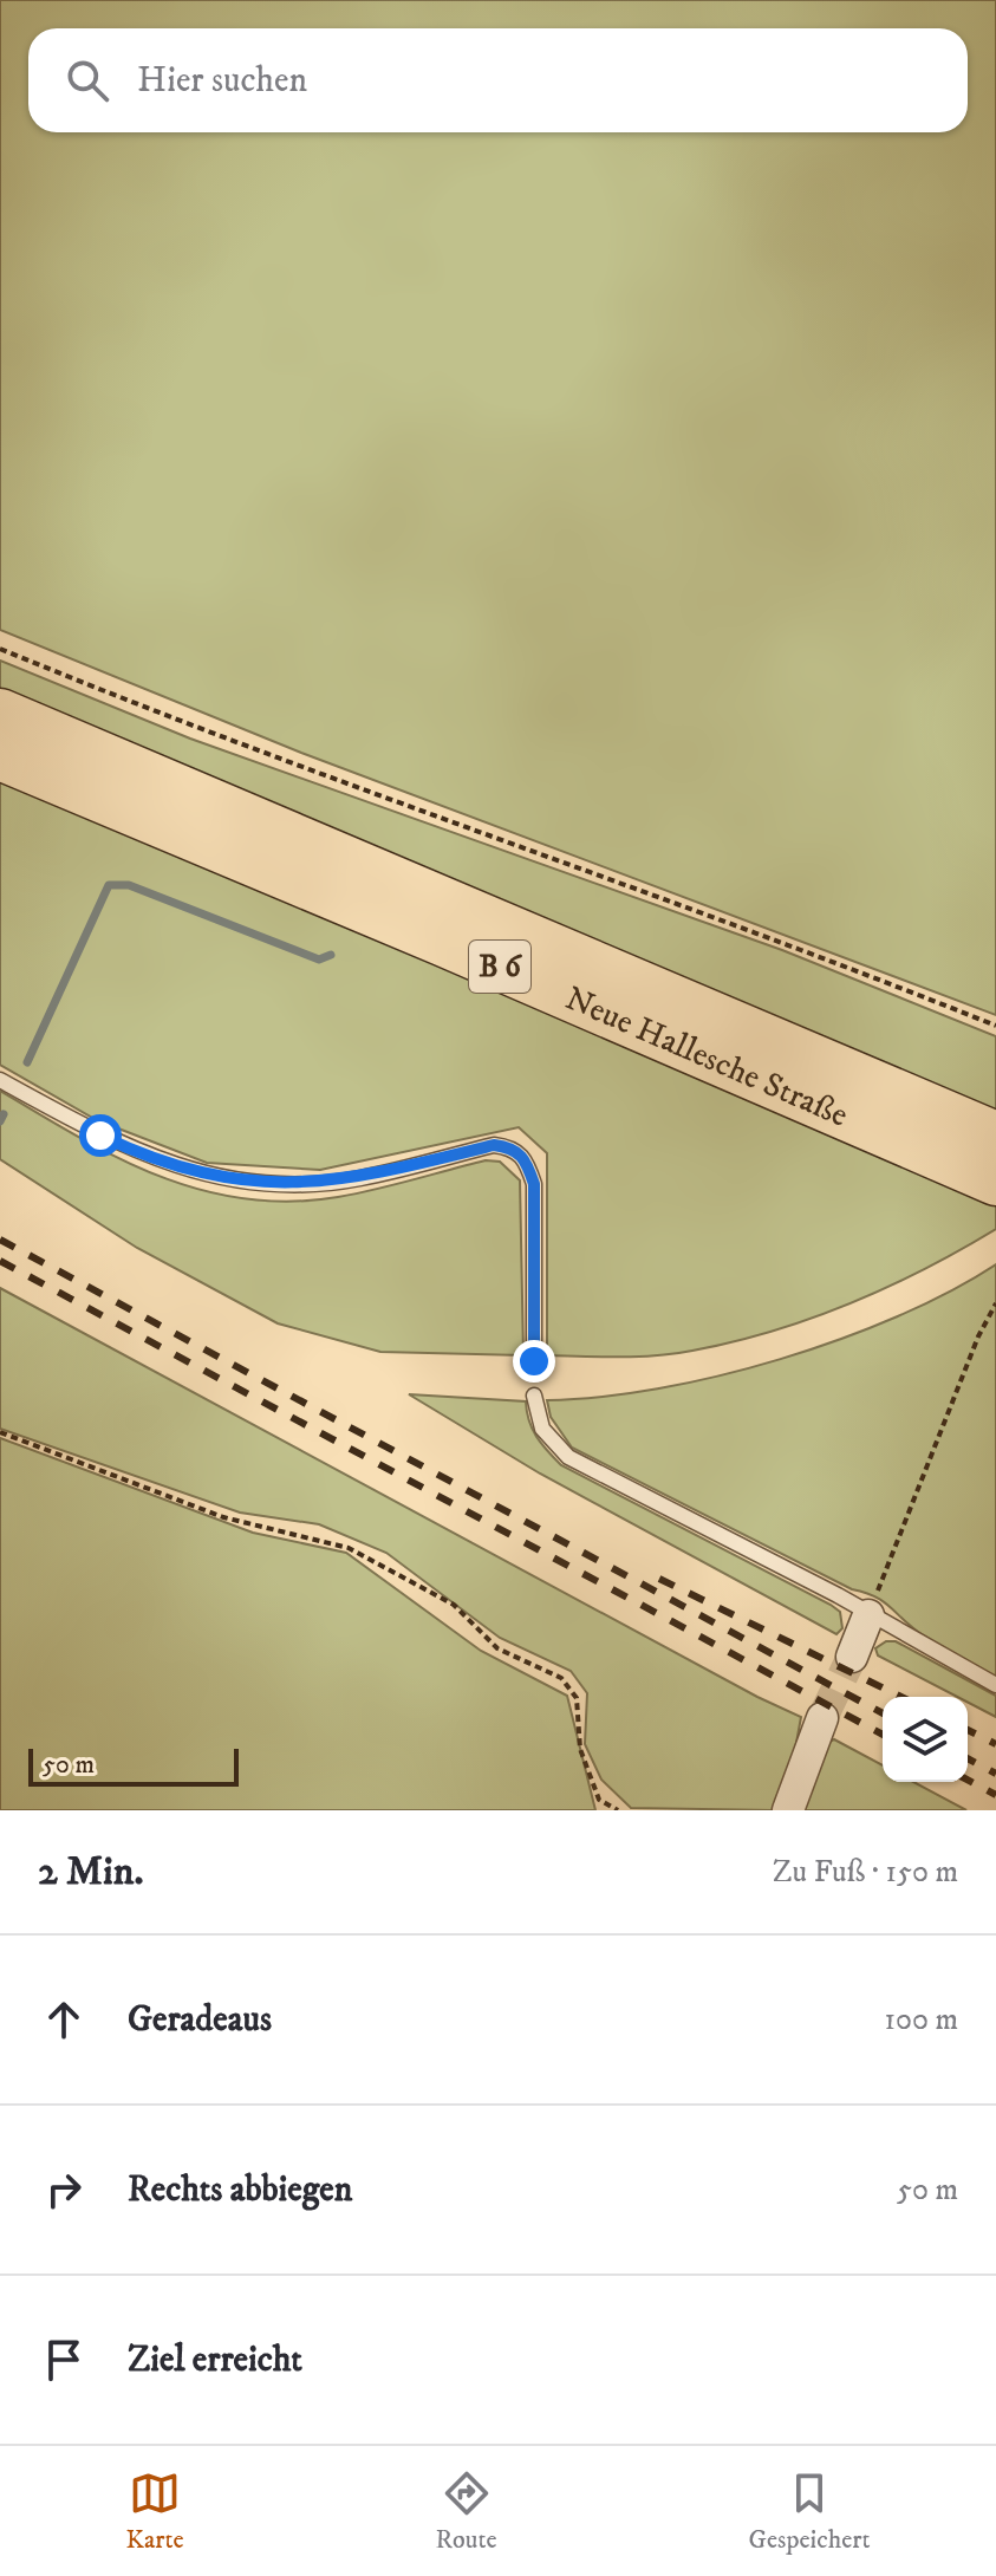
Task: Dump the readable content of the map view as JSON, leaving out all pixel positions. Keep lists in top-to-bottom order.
{
  "streets": {
    "main road": ["B 6", "Neue Hallesche Straße"]
  },
  "scale_bar": "50 m",
  "page": {
    "search": "Hier suchen",
    "scale": "50 m",
    "heading": ["2 Min.", "Zu Fuß · 150 m"],
    "list": [
      ["Geradeaus", "100 m"],
      ["Rechts abbiegen", "50 m"],
      "Ziel erreicht"
    ],
    "nav": ["Karte", "Route", "Gespeichert"]
  }
}
